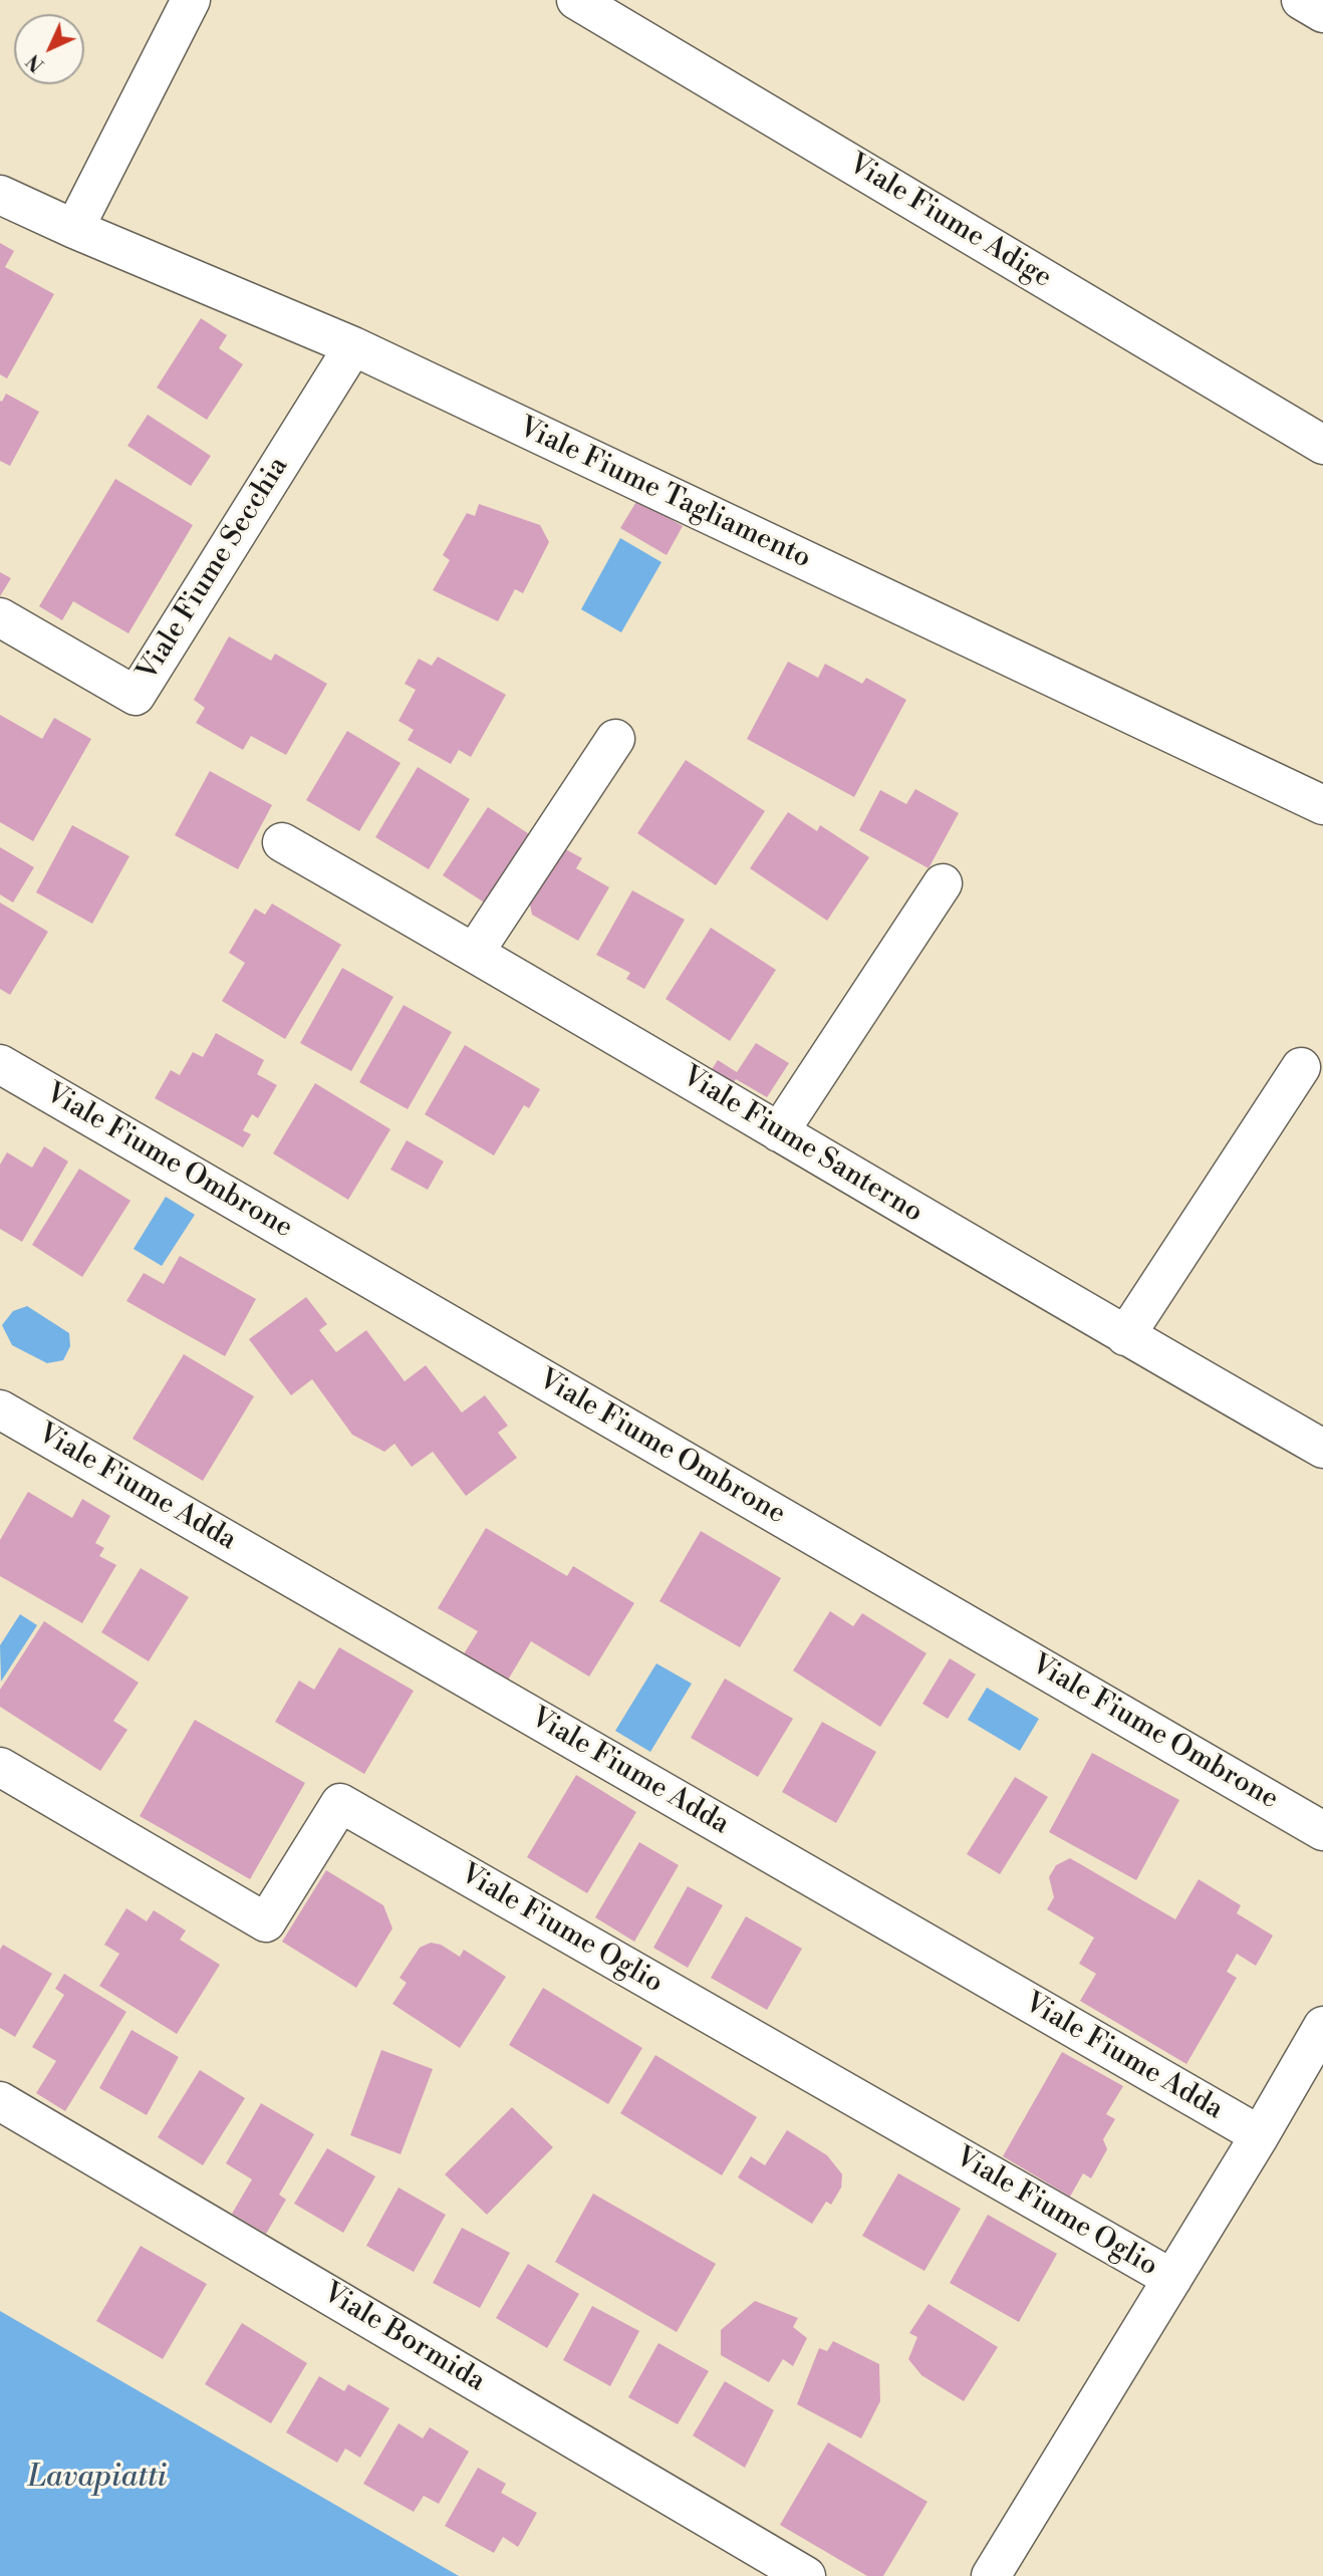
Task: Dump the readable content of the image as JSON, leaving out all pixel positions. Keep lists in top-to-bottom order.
{
  "streets": {
    "street": [
      "Viale Fiume Adige",
      "Viale Fiume Tagliamento",
      "Viale Fiume Secchia",
      "Viale Fiume Santerno",
      "Viale Fiume Ombrone",
      "Viale Fiume Adda",
      "Viale Fiume Oglio",
      "Viale Bormida"
    ]
  },
  "crossings": [
    ["Viale Fiume Tagliamento", "Viale Fiume Secchia"]
  ],
  "water": ["Lavapiatti"],
  "north": "bottom left"
}
